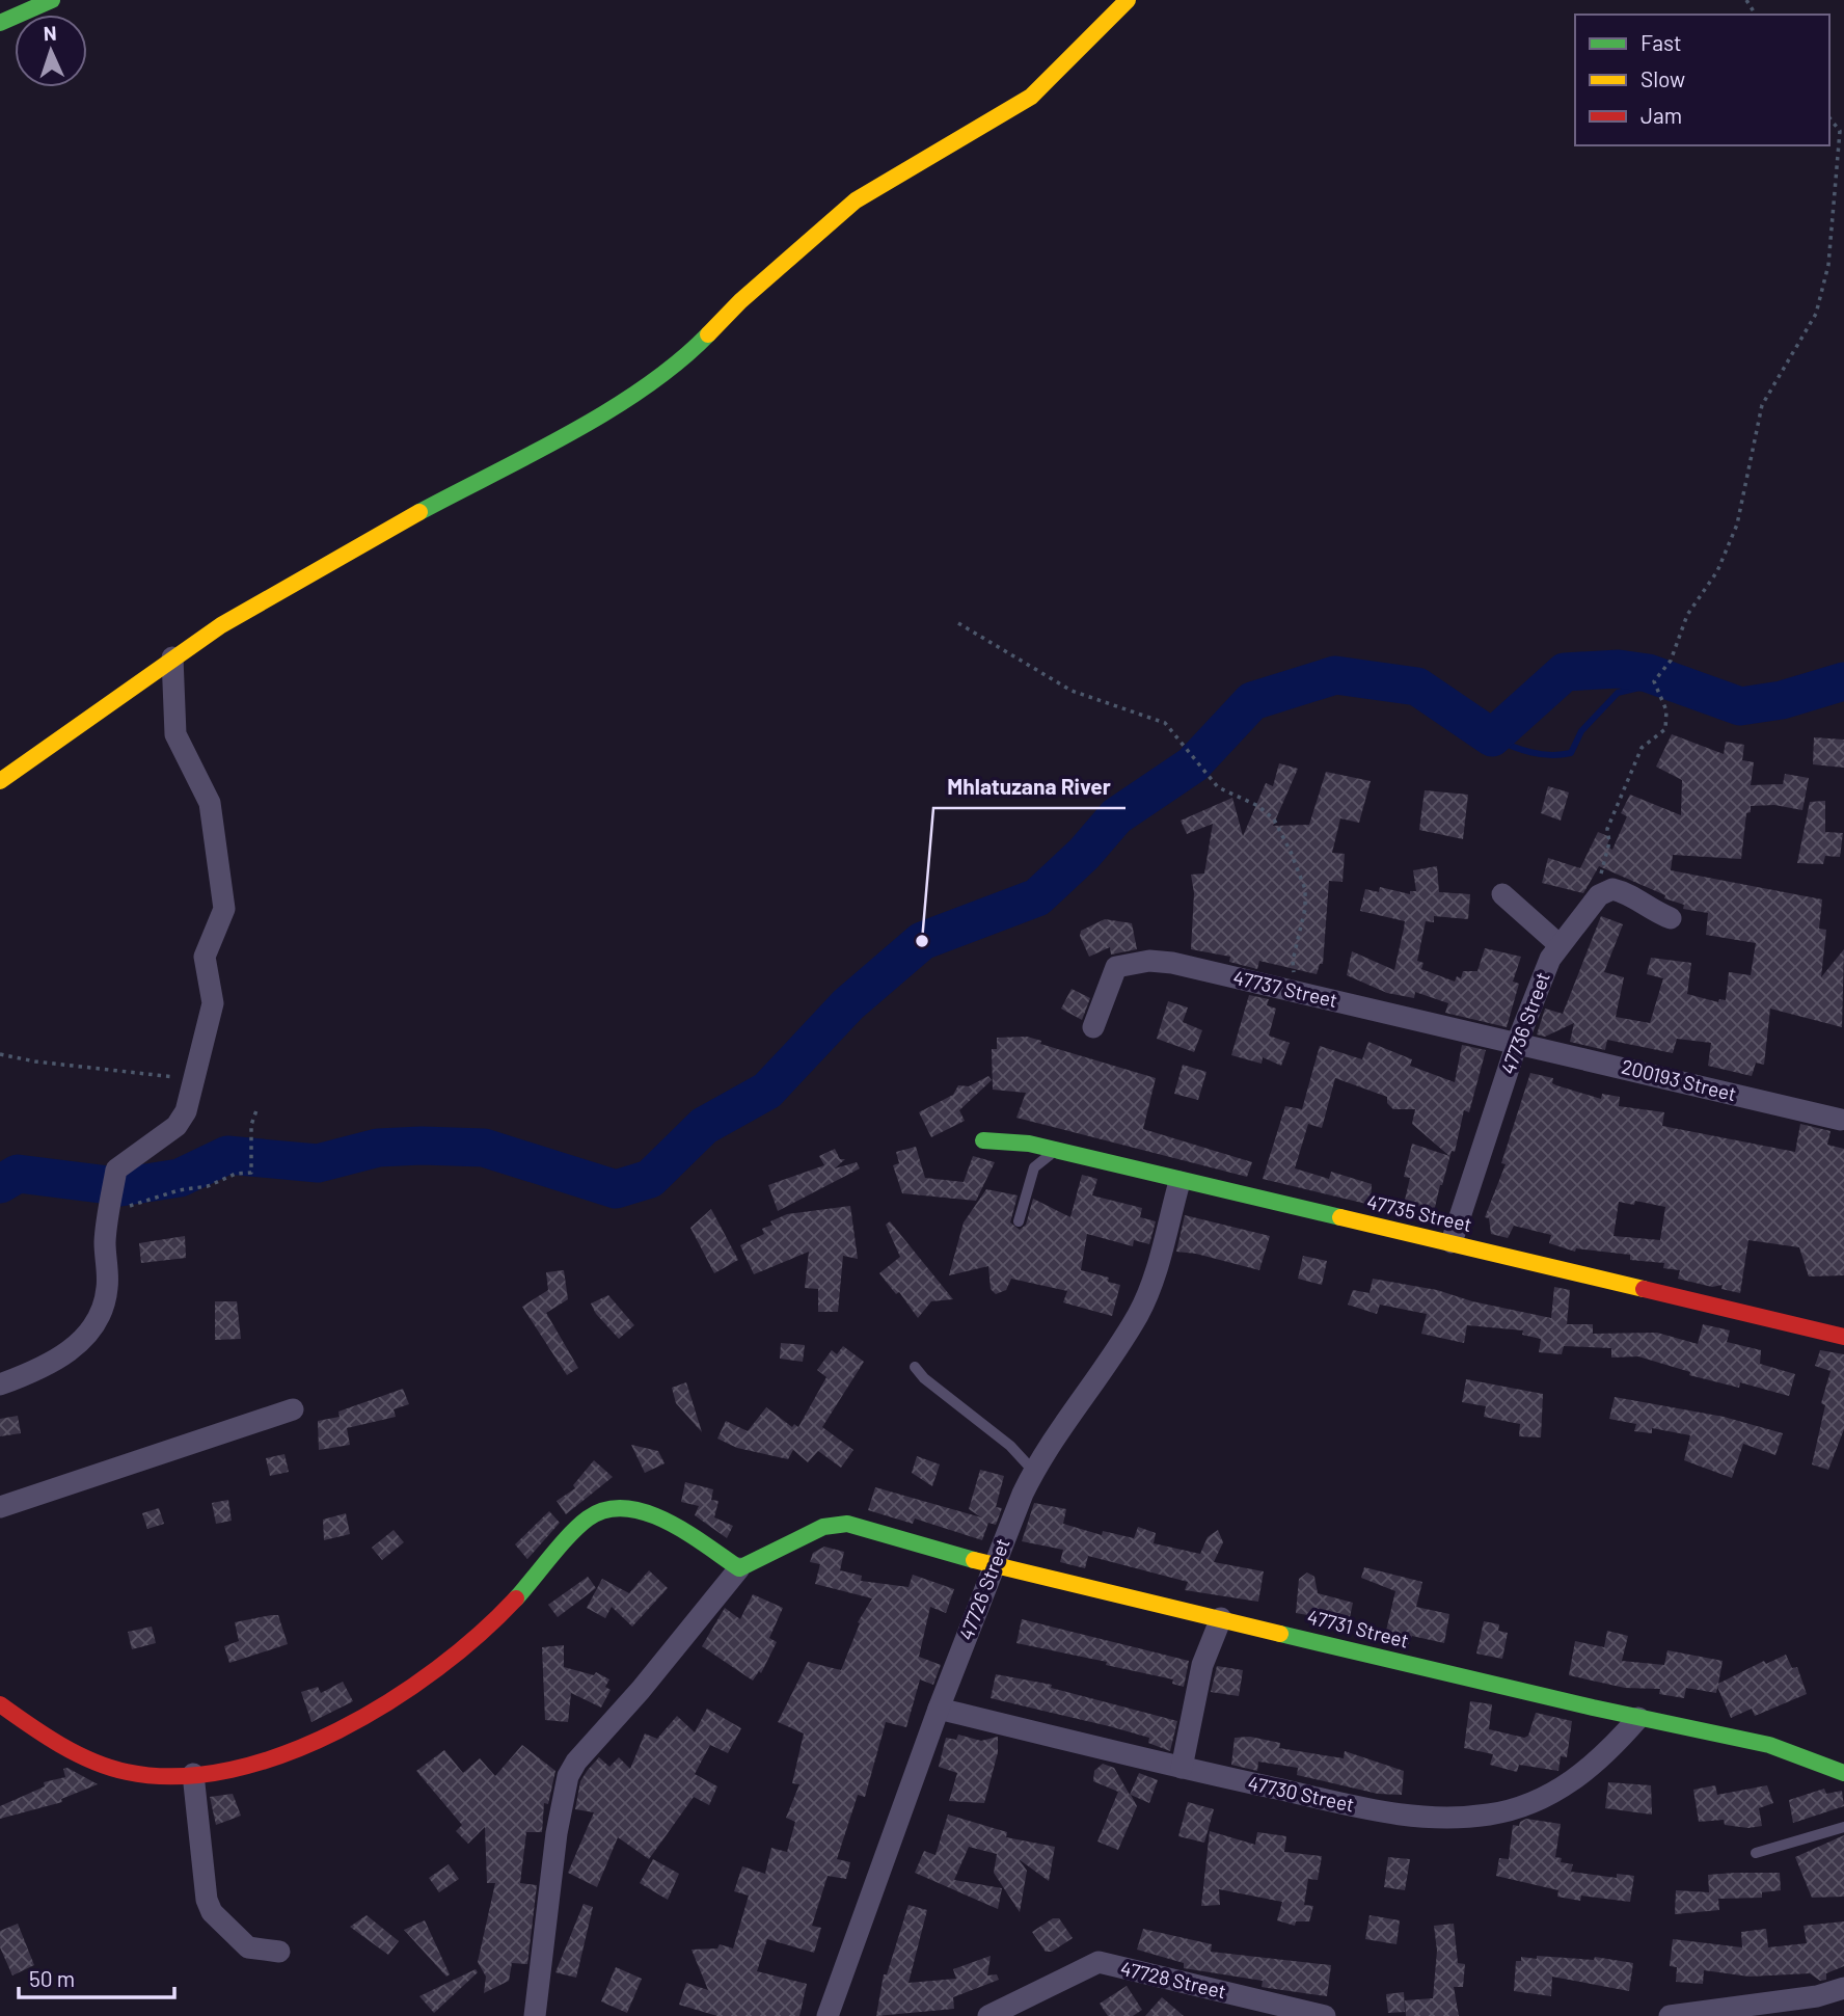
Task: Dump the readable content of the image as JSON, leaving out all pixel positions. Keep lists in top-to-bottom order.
{
  "streets": {
    "main road": ["47735 Street", "47731 Street"],
    "street": [
      "47737 Street",
      "47736 Street",
      "200193 Street",
      "47726 Street",
      "47730 Street",
      "47728 Street"
    ]
  },
  "crossings": [
    ["47737 Street", "47736 Street"],
    ["47737 Street", "200193 Street"],
    ["47736 Street", "200193 Street"],
    ["47736 Street", "47735 Street"],
    ["47735 Street", "47726 Street"],
    ["47726 Street", "47731 Street"],
    ["47726 Street", "47730 Street"],
    ["47731 Street", "47730 Street"]
  ],
  "places": ["Mhlatuzana River"],
  "legend": ["Fast", "Slow", "Jam"],
  "scale_bar": "50 m",
  "north": "top"
}
